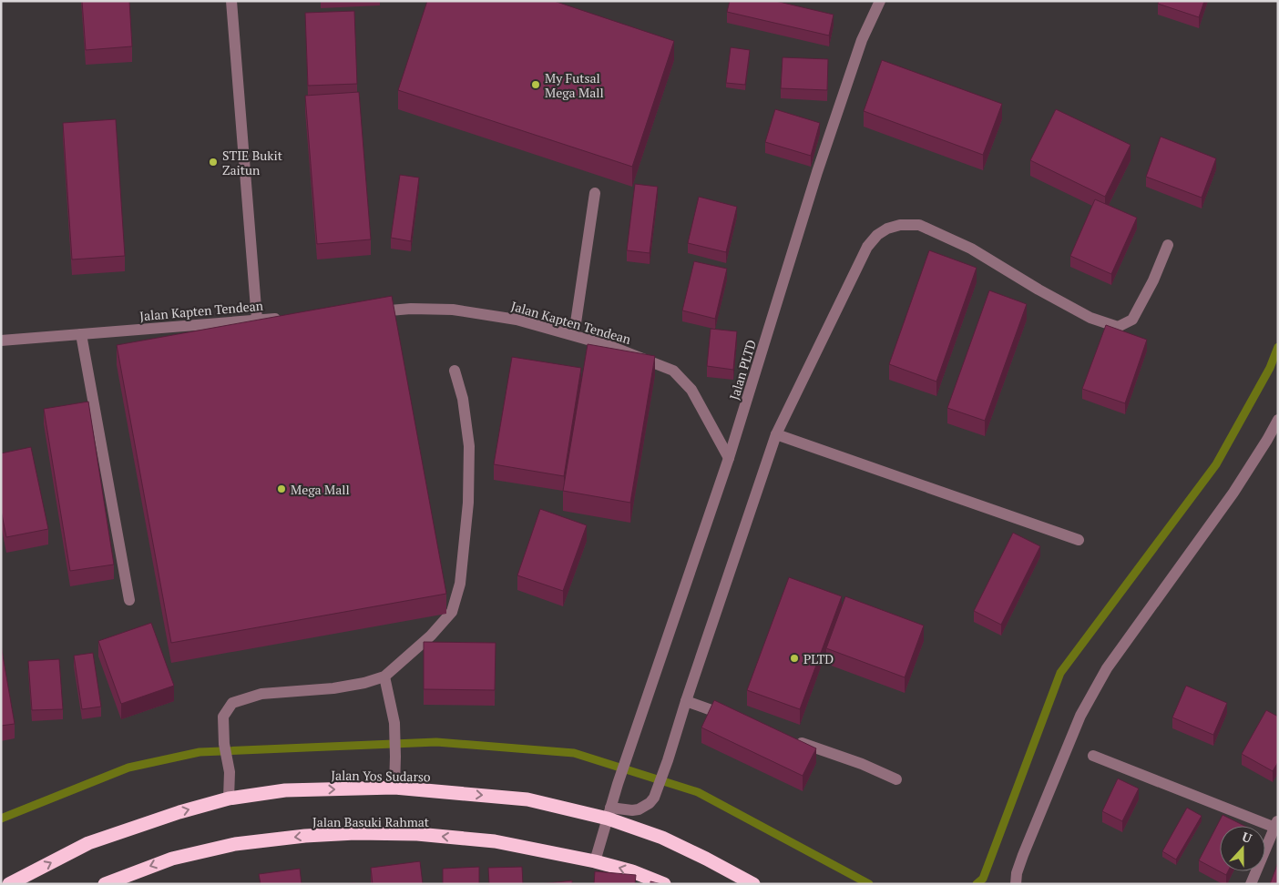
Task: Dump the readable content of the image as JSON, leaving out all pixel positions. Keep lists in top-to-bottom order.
{
  "streets": {
    "highway": ["Jalan Yos Sudarso", "Jalan Basuki Rahmat"],
    "street": ["Jalan Kapten Tendean", "Jalan PLTD"]
  },
  "crossings": [
    ["Jalan Kapten Tendean", "Jalan PLTD"],
    ["Jalan PLTD", "Jalan Yos Sudarso"],
    ["Jalan PLTD", "Jalan Basuki Rahmat"]
  ],
  "one_way": ["Jalan Yos Sudarso", "Jalan Basuki Rahmat"],
  "places": [
    "My Futsal Mega Mall",
    "STIE Bukit Zaitun",
    "Mega Mall",
    "PLTD"
  ],
  "north": "top"
}
